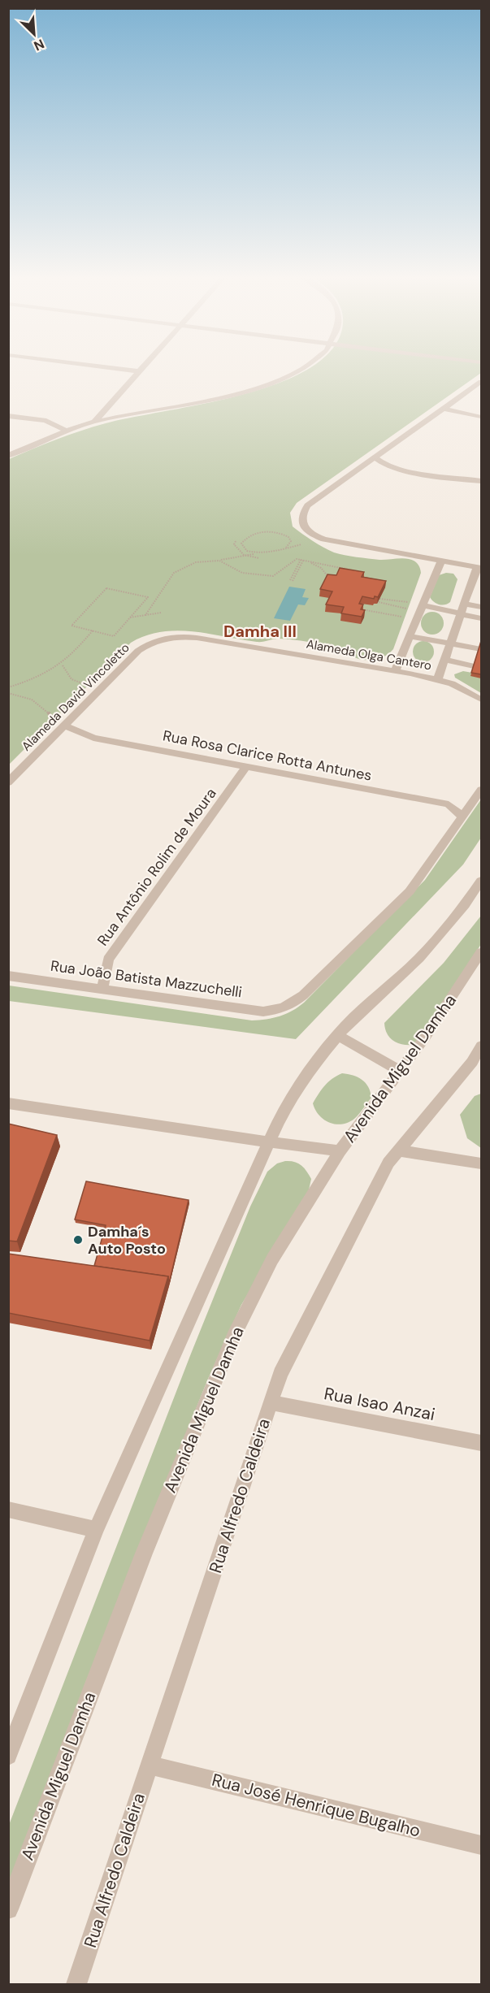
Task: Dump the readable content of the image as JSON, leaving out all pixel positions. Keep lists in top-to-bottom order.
{
  "streets": {
    "street": [
      "Alameda Olga Cantero",
      "Alameda David Vincoletto",
      "Rua Rosa Clarice Rotta Antunes",
      "Rua Antônio Rolim de Moura",
      "Rua João Batista Mazzuchelli",
      "Avenida Miguel Damha",
      "Rua Isao Anzai",
      "Rua Alfredo Caldeira",
      "Rua José Henrique Bugalho"
    ]
  },
  "crossings": [
    ["Alameda Olga Cantero", "Alameda David Vincoletto"],
    ["Alameda David Vincoletto", "Rua Rosa Clarice Rotta Antunes"],
    ["Rua Rosa Clarice Rotta Antunes", "Rua Antônio Rolim de Moura"],
    ["Rua Rosa Clarice Rotta Antunes", "Rua João Batista Mazzuchelli"],
    ["Rua Antônio Rolim de Moura", "Rua João Batista Mazzuchelli"],
    ["Rua Isao Anzai", "Rua Alfredo Caldeira"],
    ["Rua Alfredo Caldeira", "Rua José Henrique Bugalho"]
  ],
  "districts": ["Damha III"],
  "places": ["Damha´s Auto Posto"],
  "north": "bottom right"
}
